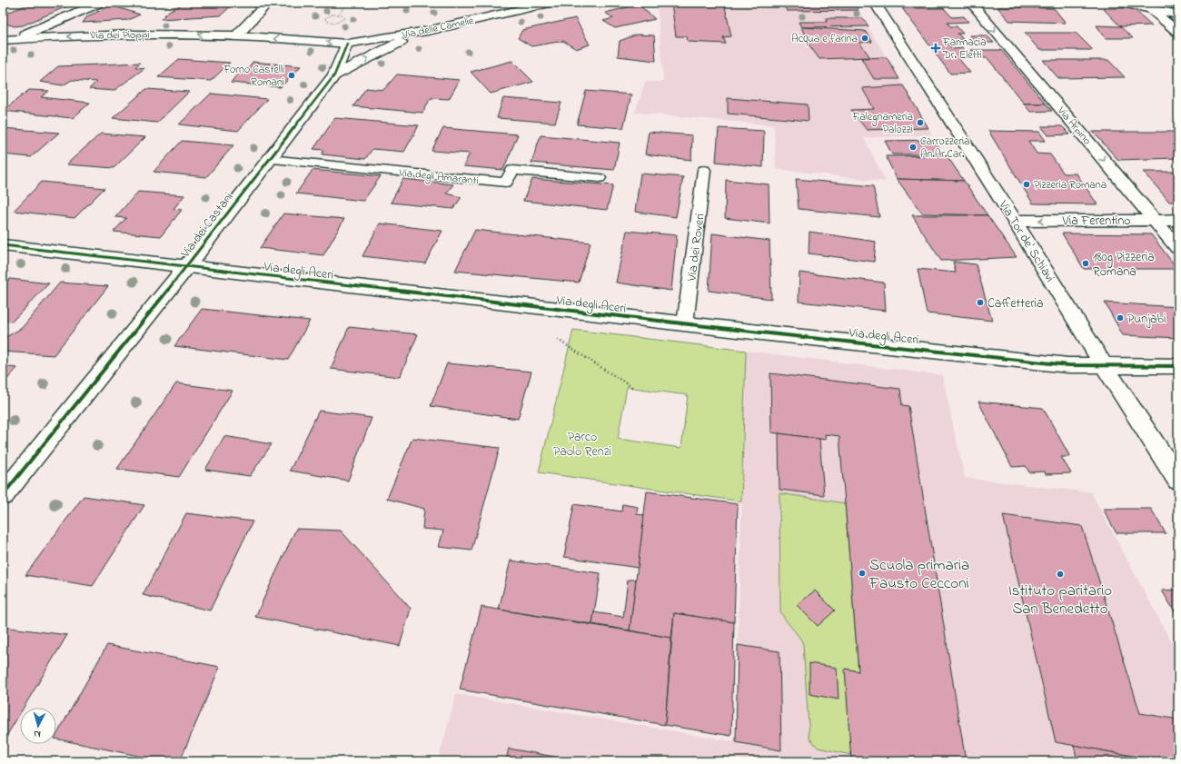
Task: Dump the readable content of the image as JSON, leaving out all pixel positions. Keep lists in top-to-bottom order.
{
  "streets": {
    "street": [
      "Via delle Camelie",
      "Via dei Pioppi",
      "Via Arpino",
      "Via Ferentino",
      "Via dei Castani",
      "Via Tor de' Schiavi",
      "Via degli Aceri"
    ],
    "lane": ["Via degli Amaranti", "Via dei Roveri"]
  },
  "crossings": [
    ["Via delle Camelie", "Via dei Pioppi"],
    ["Via delle Camelie", "Via dei Castani"],
    ["Via Arpino", "Via Ferentino"],
    ["Via degli Amaranti", "Via dei Castani"],
    ["Via Ferentino", "Via Tor de' Schiavi"],
    ["Via dei Castani", "Via degli Aceri"],
    ["Via Tor de' Schiavi", "Via degli Aceri"],
    ["Via dei Roveri", "Via degli Aceri"]
  ],
  "one_way": ["Via Arpino", "Via Ferentino"],
  "parks": ["Parco Paolo Renzi"],
  "places": {
    "other": [
      "Acqua e farina",
      "Forno Castelli Romani",
      "Falegnameria Palozzi",
      "Carrozzeria An.Ar.Car.",
      "Pizzeria Romana",
      "180g Pizzeria Romana",
      "Caffetteria",
      "Punjabi",
      "Scuola primaria Fausto Cecconi",
      "Istituto paritario San Benedetto"
    ],
    "health": ["Farmacia Dr. Eletti"]
  },
  "north": "bottom"
}
